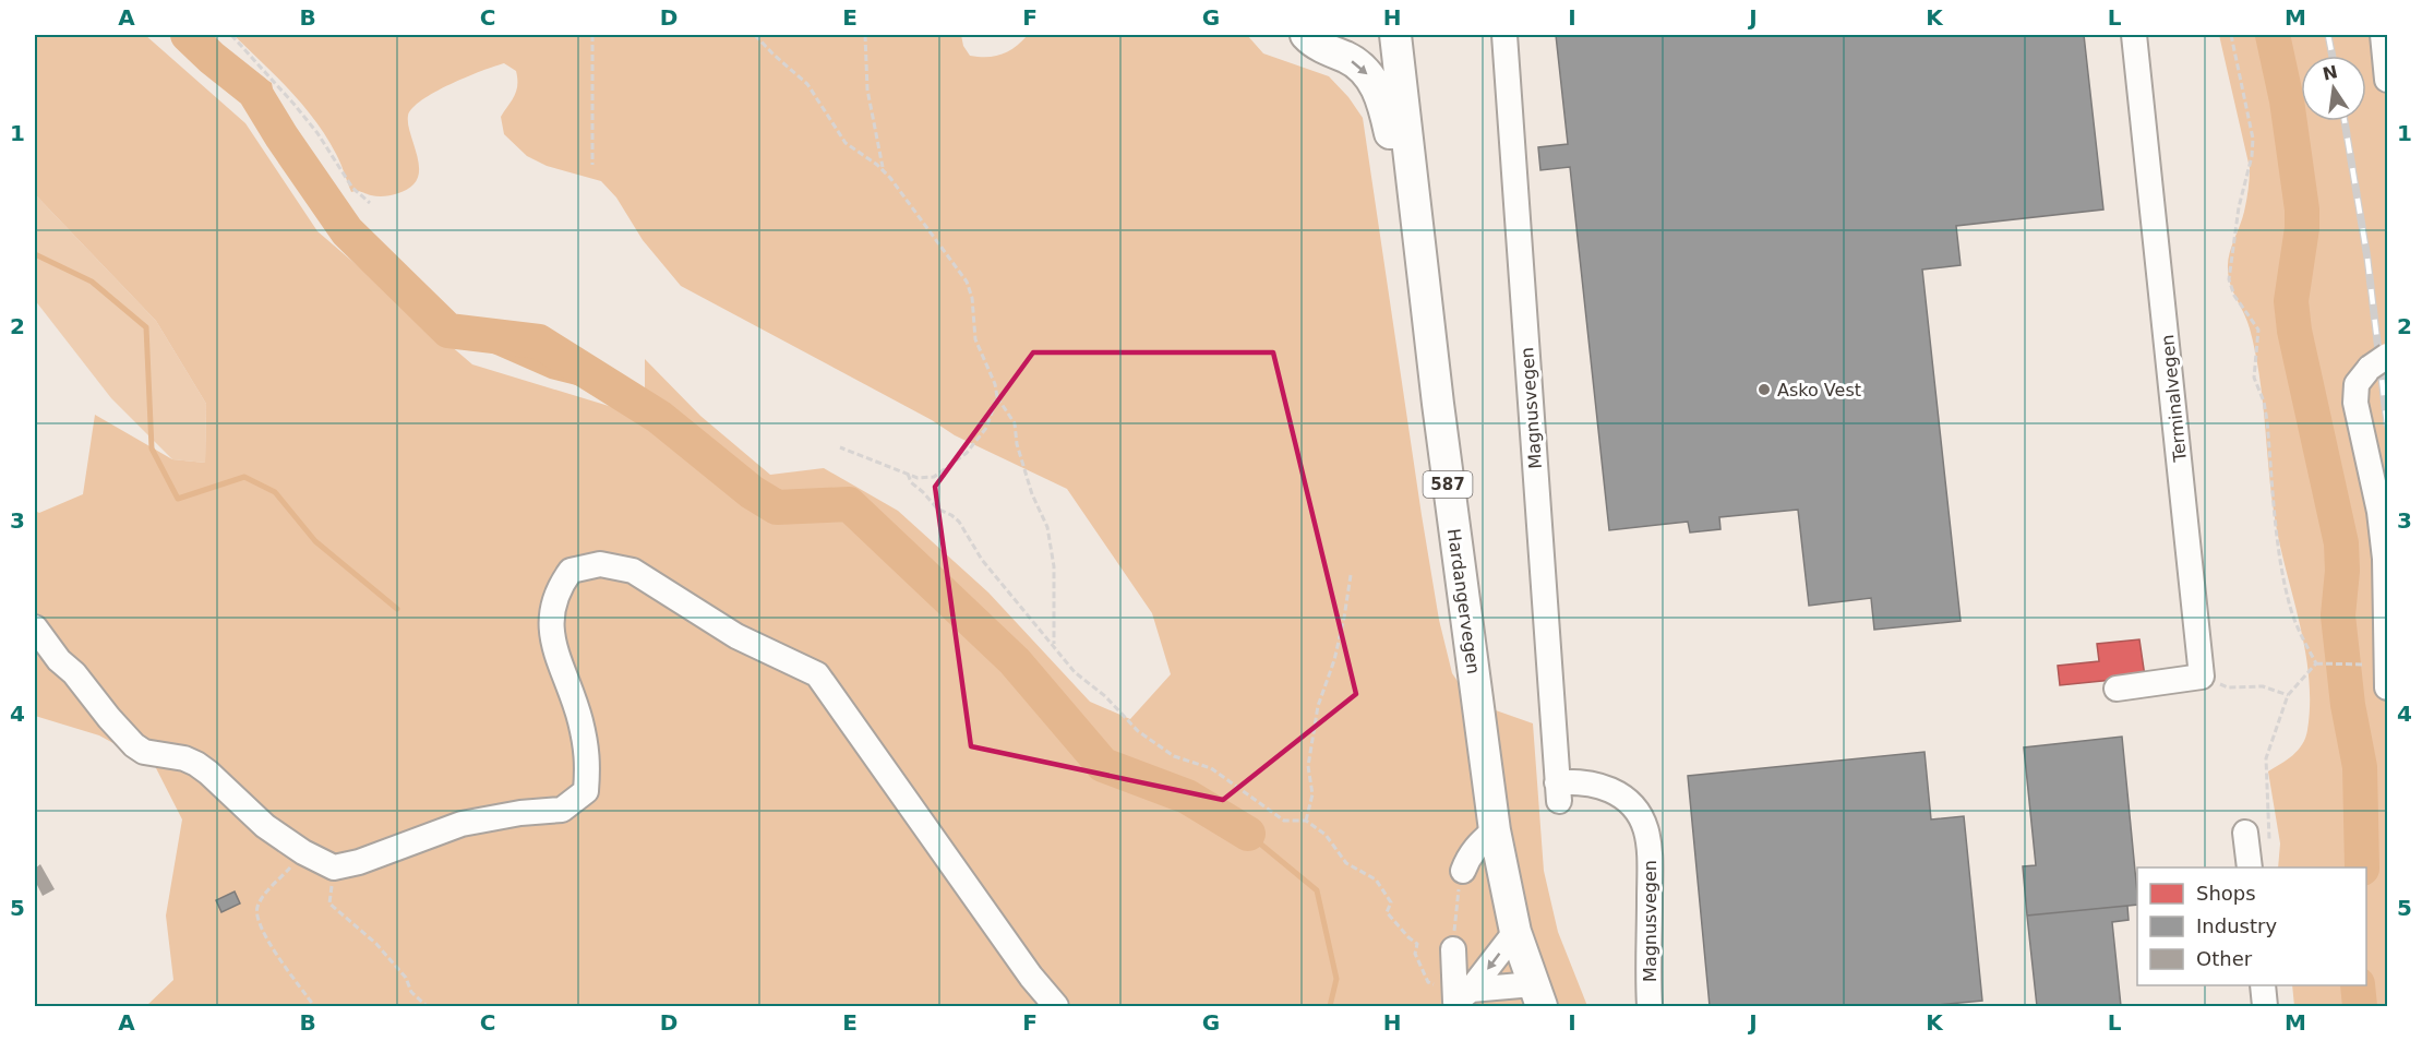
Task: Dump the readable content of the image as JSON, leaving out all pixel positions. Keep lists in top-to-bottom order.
{
  "streets": {
    "main road": ["587", "Hardangervegen"],
    "street": ["Terminalvegen", "Magnusvegen"]
  },
  "crossings": [
    ["587", "Hardangervegen"]
  ],
  "places": ["Asko Vest"],
  "legend": ["Shops", "Industry", "Other"],
  "north": "top",
  "grid": {
    "columns": [
      "A",
      "B",
      "C",
      "D",
      "E",
      "F",
      "G",
      "H",
      "I",
      "J",
      "K",
      "L",
      "M"
    ],
    "rows": [
      "1",
      "2",
      "3",
      "4",
      "5"
    ]
  }
}
